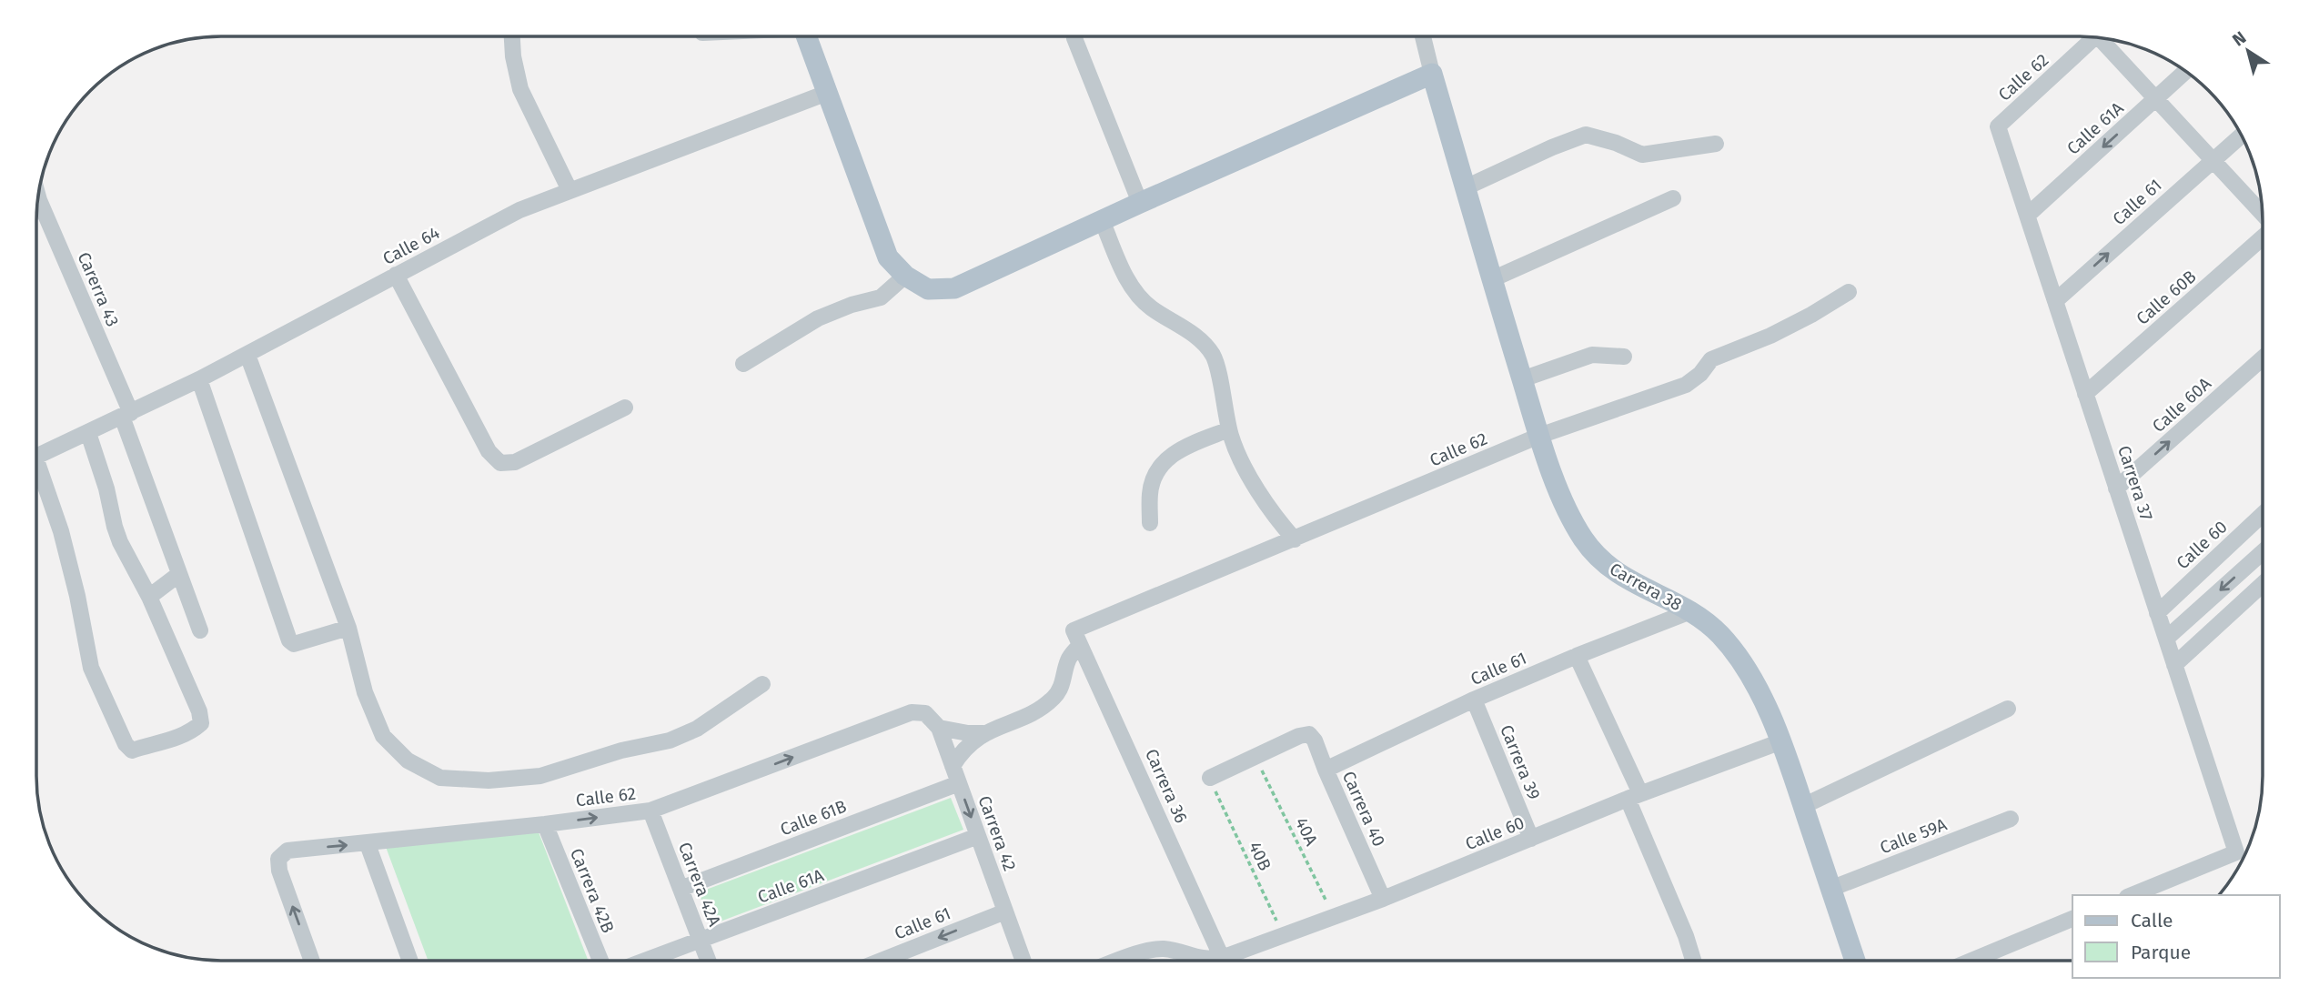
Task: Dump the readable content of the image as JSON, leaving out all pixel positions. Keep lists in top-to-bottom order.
{
  "streets": {
    "main road": ["Carrera 38"],
    "street": [
      "Calle 62",
      "Calle 61A",
      "Calle 61",
      "Calle 64",
      "Carerra 43",
      "Calle 60B",
      "Calle 60A",
      "Carrera 37",
      "Calle 60",
      "Carrera 39",
      "Carrera 36",
      "Carrera 40",
      "Calle 61B",
      "Carrera 42",
      "Calle 59A",
      "Carrera 42A",
      "Carrera 42B"
    ],
    "path": ["40A", "40B"]
  },
  "crossings": [
    ["Calle 62", "Carrera 37"],
    ["Calle 62", "Carrera 38"],
    ["Calle 62", "Carrera 36"],
    ["Calle 62", "Carrera 42"],
    ["Calle 62", "Carrera 42A"],
    ["Calle 62", "Carrera 42B"],
    ["Calle 61A", "Carrera 37"],
    ["Calle 61A", "Carrera 42"],
    ["Calle 61A", "Carrera 42A"],
    ["Calle 61", "Carrera 37"],
    ["Calle 61", "Carrera 38"],
    ["Calle 61", "Carrera 39"],
    ["Calle 61", "Carrera 40"],
    ["Calle 61", "Carrera 42"],
    ["Calle 64", "Carerra 43"],
    ["Calle 60B", "Carrera 37"],
    ["Calle 60A", "Carrera 37"],
    ["Carrera 37", "Calle 60"],
    ["Calle 60", "Carrera 38"],
    ["Calle 60", "Carrera 39"],
    ["Calle 60", "Carrera 36"],
    ["Calle 60", "Carrera 40"],
    ["Calle 60", "40A"],
    ["Calle 60", "40B"],
    ["Carrera 38", "Calle 59A"],
    ["Carrera 40", "40A"],
    ["Calle 61B", "Carrera 42"],
    ["Calle 61B", "Carrera 42A"]
  ],
  "one_way": ["Calle 60A"],
  "legend": ["Calle", "Parque"],
  "north": "top left"
}
